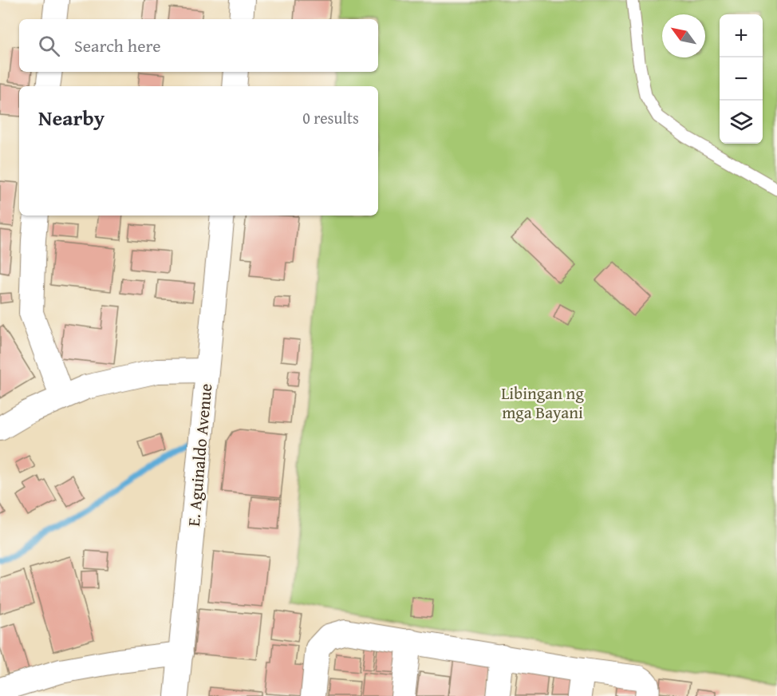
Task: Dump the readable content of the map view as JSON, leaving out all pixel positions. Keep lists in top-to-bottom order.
{
  "streets": {
    "street": ["E. Aguinaldo Avenue"]
  },
  "parks": ["Libingan ng mga Bayani"],
  "north": "top left",
  "page": {
    "map_buttons": ["+", "−"],
    "search": "Search here",
    "heading": ["Nearby", "0 results"]
  }
}
